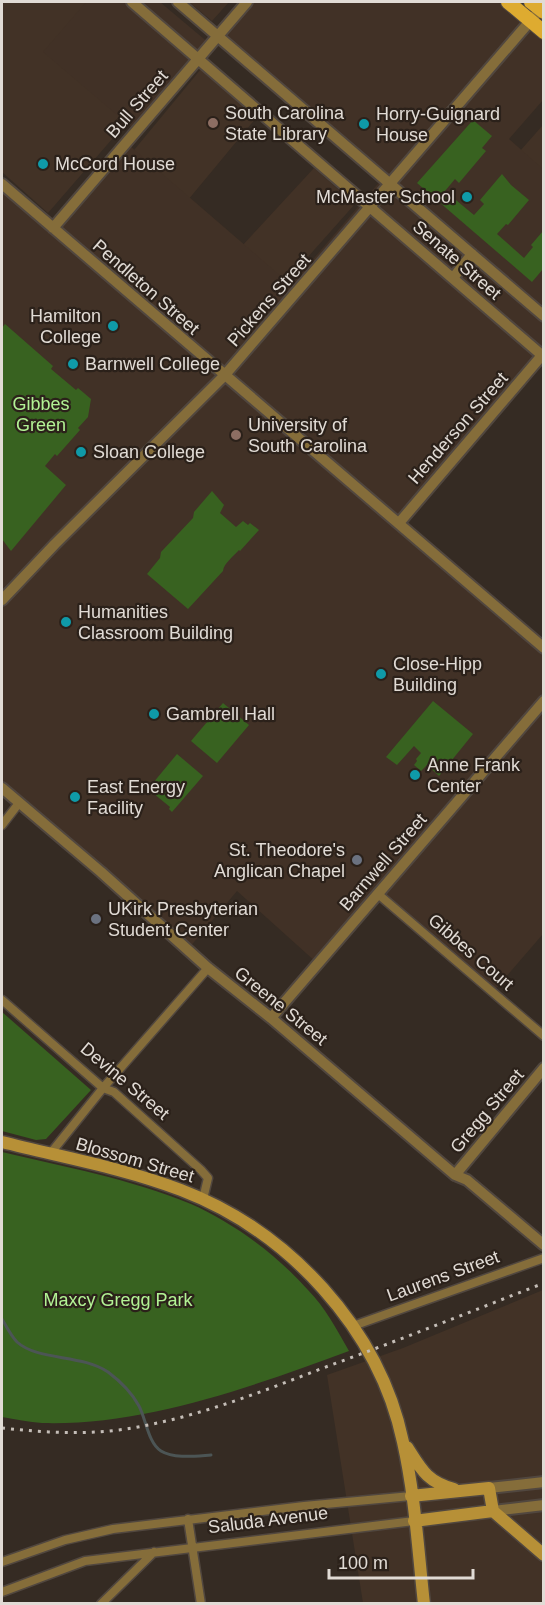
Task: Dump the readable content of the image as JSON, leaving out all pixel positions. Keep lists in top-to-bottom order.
{
  "streets": {
    "main road": ["Blossom Street", "Saluda Avenue"],
    "street": [
      "Bull Street",
      "Senate Street",
      "Pendleton Street",
      "Pickens Street",
      "Henderson Street",
      "Barnwell Street",
      "Gibbes Court",
      "Greene Street",
      "Devine Street",
      "Gregg Street",
      "Laurens Street"
    ]
  },
  "crossings": [
    ["Bull Street", "Senate Street"],
    ["Bull Street", "Pendleton Street"],
    ["Senate Street", "Pickens Street"],
    ["Senate Street", "Henderson Street"],
    ["Pendleton Street", "Pickens Street"],
    ["Pendleton Street", "Henderson Street"],
    ["Barnwell Street", "Gibbes Court"],
    ["Barnwell Street", "Greene Street"],
    ["Greene Street", "Gregg Street"],
    ["Devine Street", "Blossom Street"],
    ["Blossom Street", "Laurens Street"],
    ["Blossom Street", "Saluda Avenue"]
  ],
  "parks": ["Gibbes Green", "Maxcy Gregg Park"],
  "places": [
    "South Carolina State Library",
    "Horry-Guignard House",
    "McCord House",
    "McMaster School",
    "Hamilton College",
    "Barnwell College",
    "University of South Carolina",
    "Sloan College",
    "Humanities Classroom Building",
    "Close-Hipp Building",
    "Gambrell Hall",
    "Anne Frank Center",
    "East Energy Facility",
    "St. Theodore's Anglican Chapel",
    "UKirk Presbyterian Student Center"
  ],
  "scale_bar": "100 m"
}
